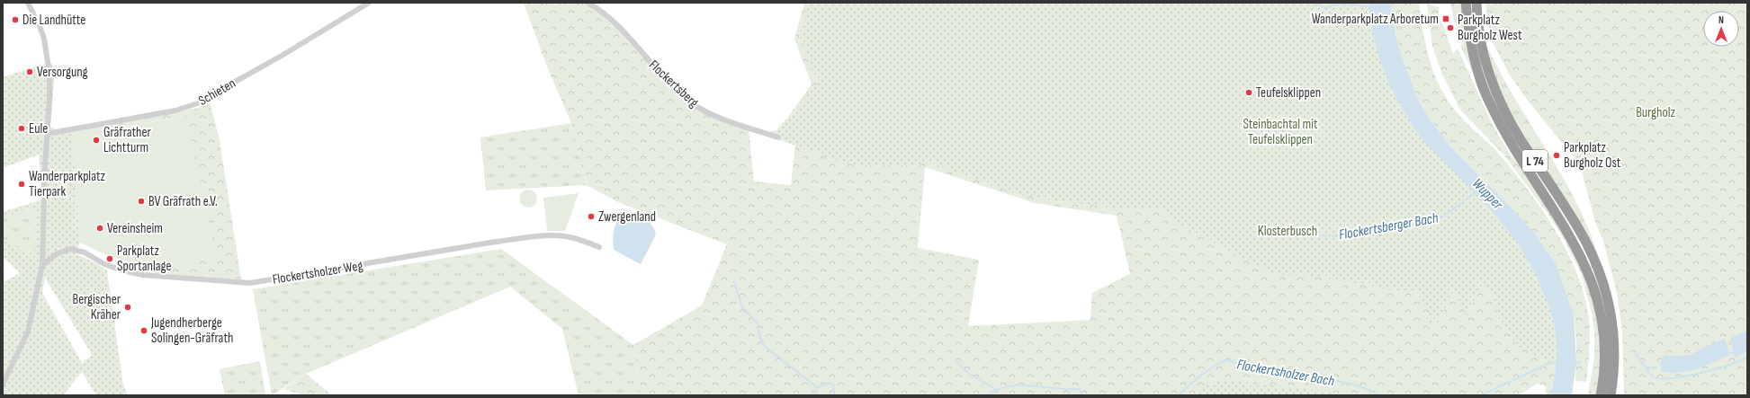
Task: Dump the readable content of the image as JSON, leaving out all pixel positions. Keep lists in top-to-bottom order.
{
  "streets": {
    "highway": ["L 74"],
    "street": ["Flockertsberg", "Schieten", "Flockertsholzer Weg"]
  },
  "water": ["Wupper", "Flockertsberger Bach", "Flockertsholzer Bach"],
  "parks": ["Burgholz", "Steinbachtal mit Teufelsklippen", "Klosterbusch"],
  "places": {
    "transit": ["Wanderparkplatz Arboretum"],
    "other": [
      "Die Landhütte",
      "Parkplatz Burgholz West",
      "Versorgung",
      "Teufelsklippen",
      "Eule",
      "Gräfrather Lichtturm",
      "Parkplatz Burgholz Ost",
      "Wanderparkplatz Tierpark",
      "BV Gräfrath e.V.",
      "Zwergenland",
      "Vereinsheim",
      "Parkplatz Sportanlage",
      "Bergischer Kräher",
      "Jugendherberge Solingen-Gräfrath"
    ]
  },
  "north": "top"
}
